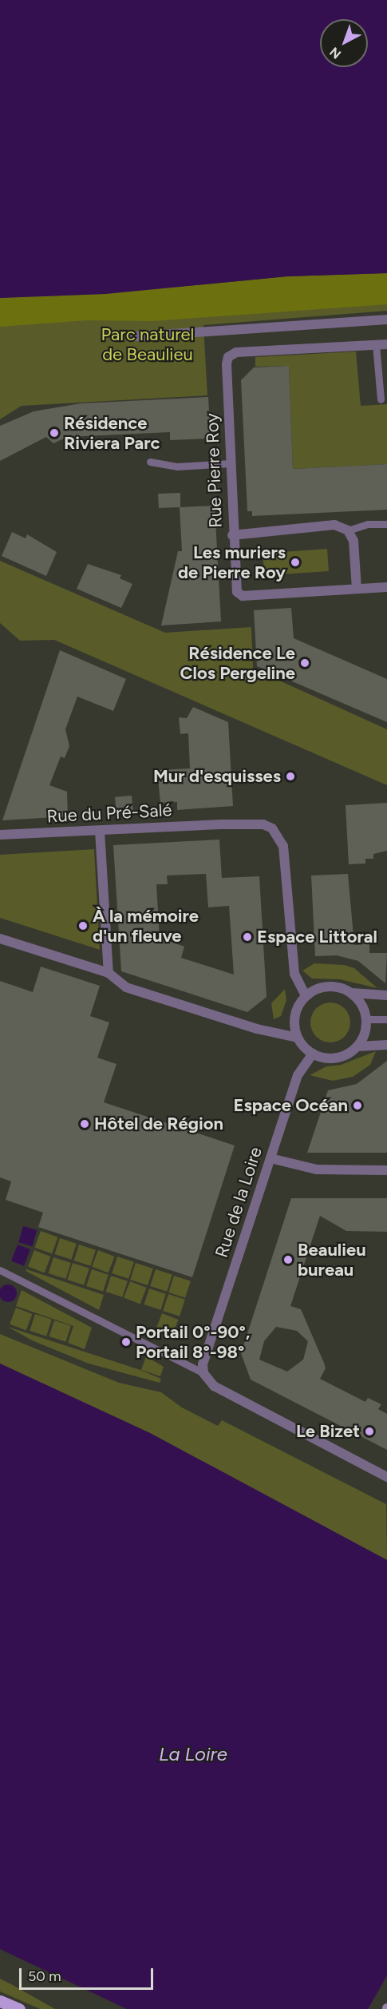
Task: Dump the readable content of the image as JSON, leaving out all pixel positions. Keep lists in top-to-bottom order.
{
  "streets": {
    "street": ["Rue Pierre Roy", "Rue du Pré-Salé", "Rue de la Loire"]
  },
  "crossings": [
    ["Rue du Pré-Salé", "Rue de la Loire"]
  ],
  "water": ["La Loire"],
  "parks": ["Parc naturel de Beaulieu"],
  "places": [
    "Résidence Riviera Parc",
    "Les muriers de Pierre Roy",
    "Résidence Le Clos Pergeline",
    "Mur d'esquisses",
    "À la mémoire d'un fleuve",
    "Espace Littoral",
    "Espace Océan",
    "Hôtel de Région",
    "Beaulieu bureau",
    "Portail 0°-90°, Portail 8°-98°",
    "Le Bizet"
  ],
  "scale_bar": "50 m",
  "north": "bottom left"
}
